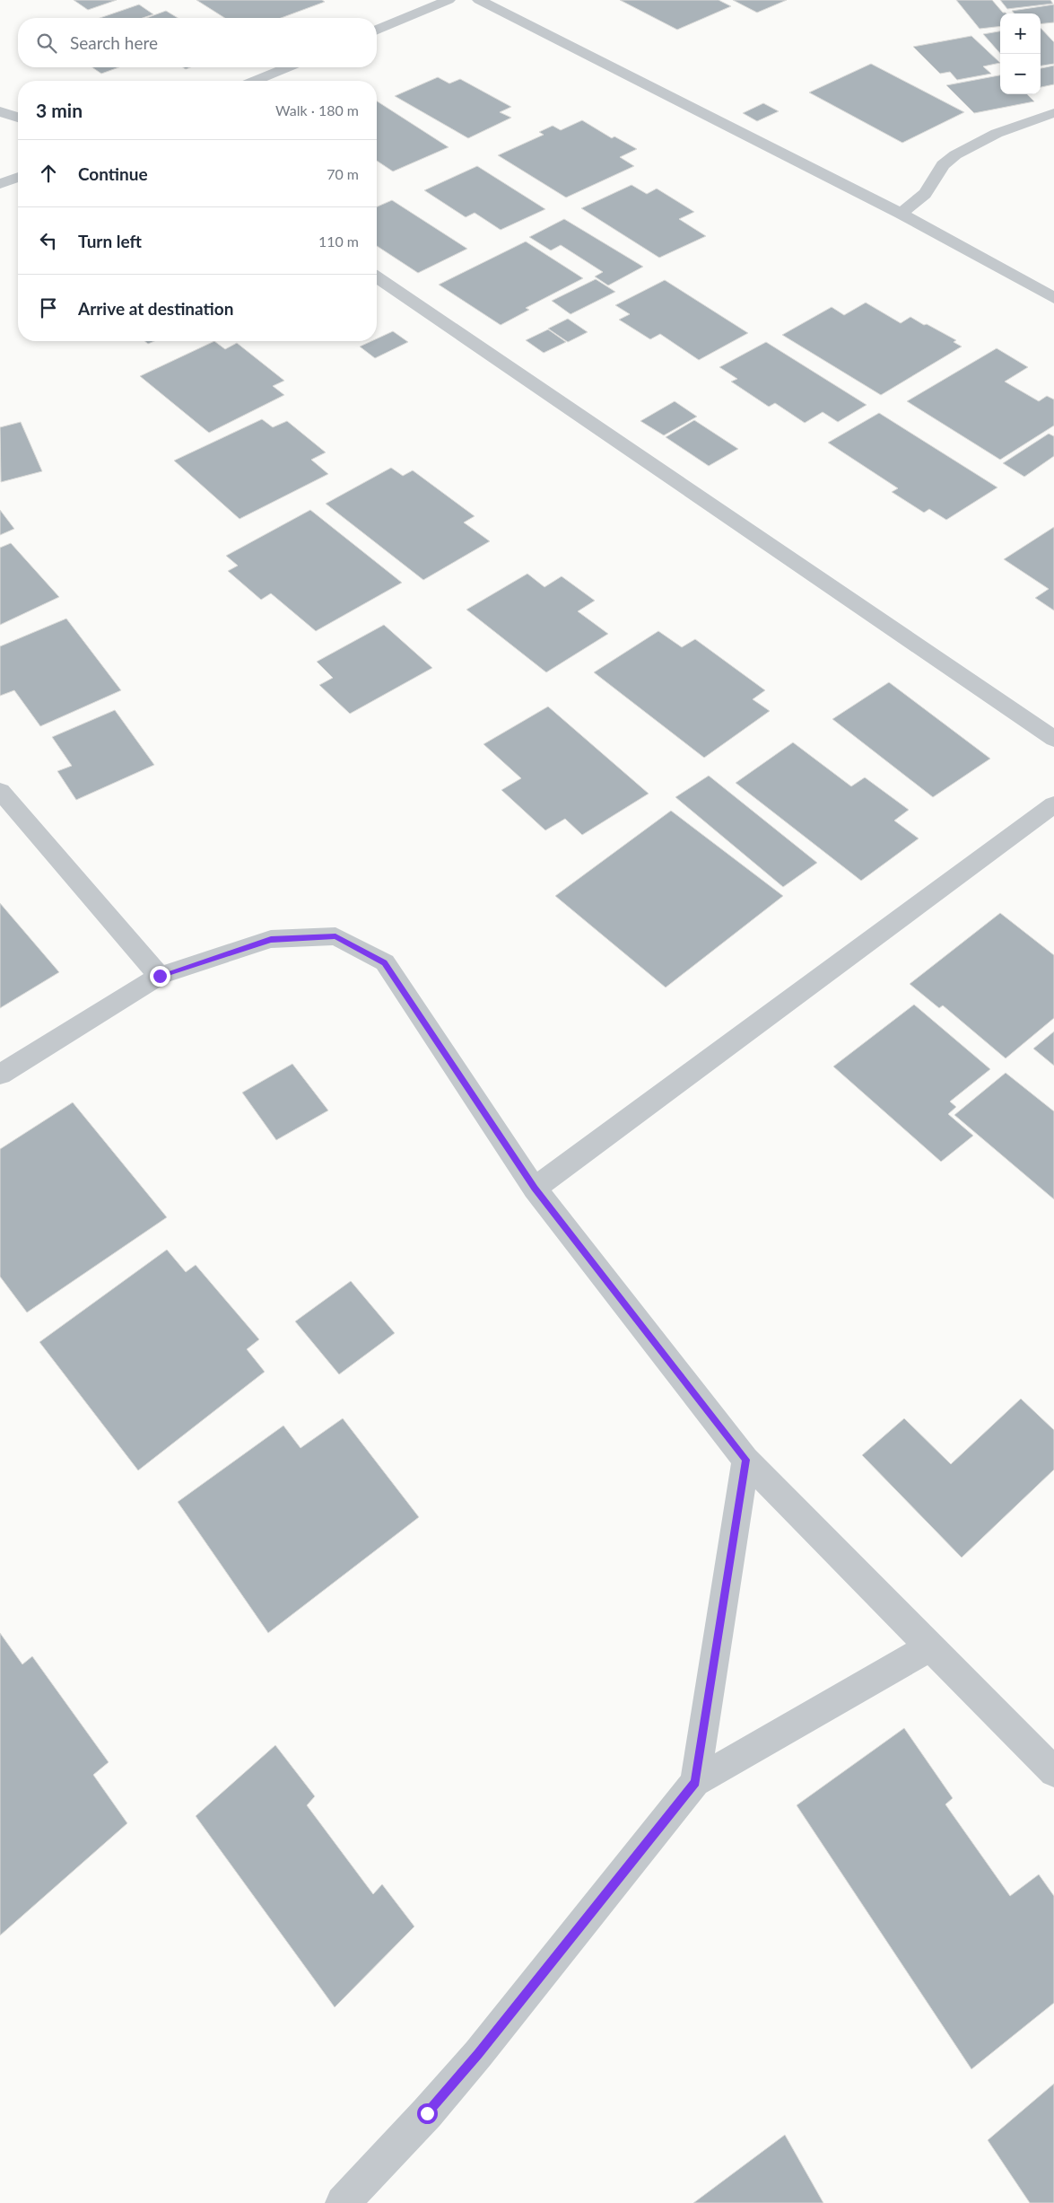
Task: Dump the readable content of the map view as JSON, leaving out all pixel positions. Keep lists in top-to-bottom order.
{
  "page": {
    "map_buttons": ["+", "−"],
    "search": "Search here",
    "heading": ["3 min", "Walk · 180 m"],
    "list": [
      ["Continue", "70 m"],
      ["Turn left", "110 m"],
      "Arrive at destination"
    ]
  }
}
